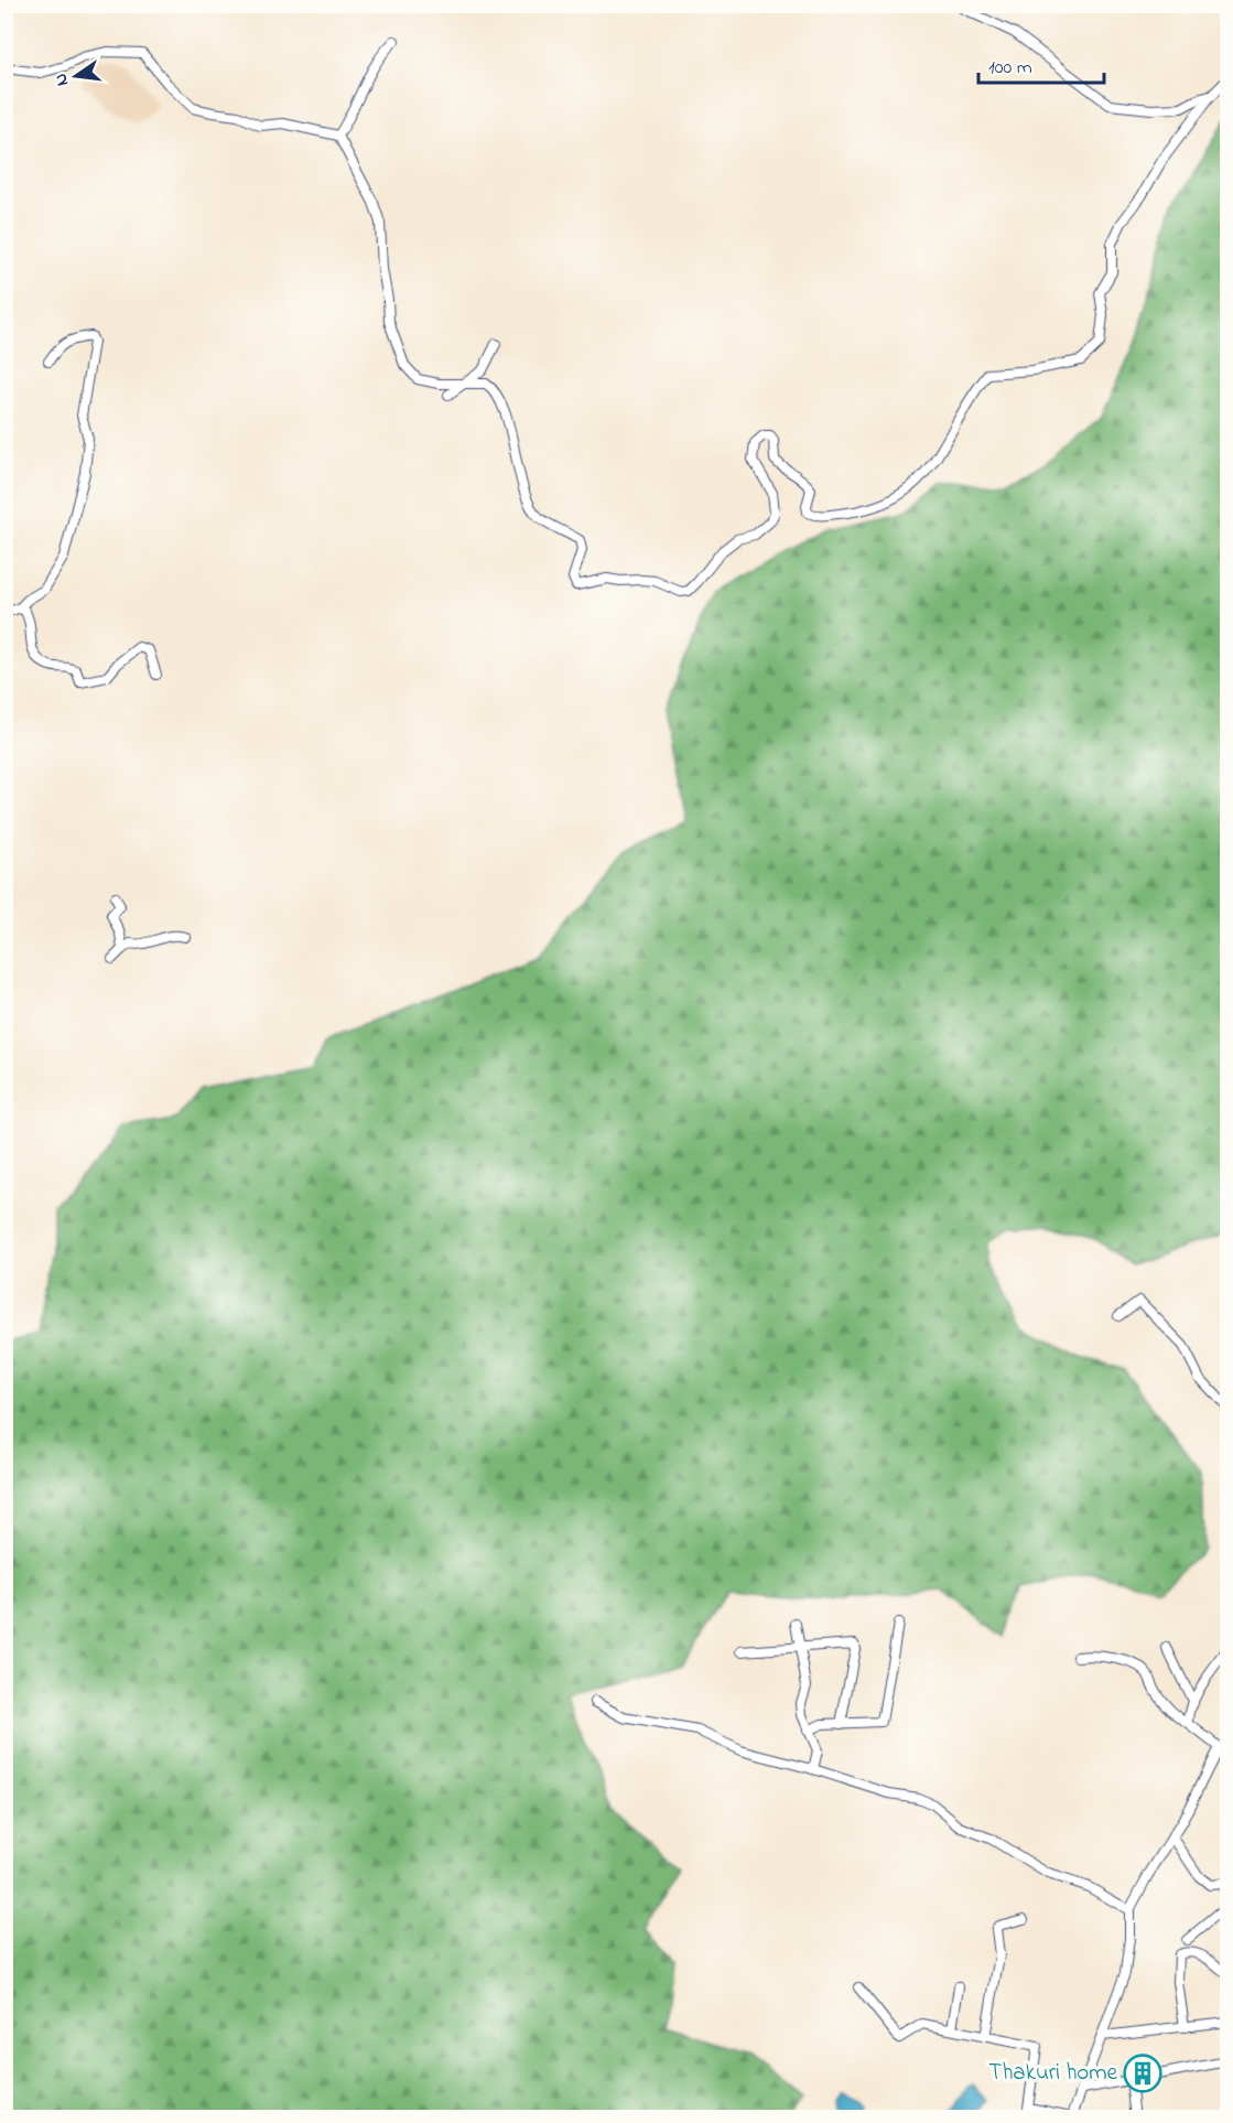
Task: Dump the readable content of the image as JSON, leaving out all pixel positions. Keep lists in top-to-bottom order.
{
  "places": {
    "building": ["Thakuri home"]
  },
  "scale_bar": "100 m",
  "north": "left"
}
